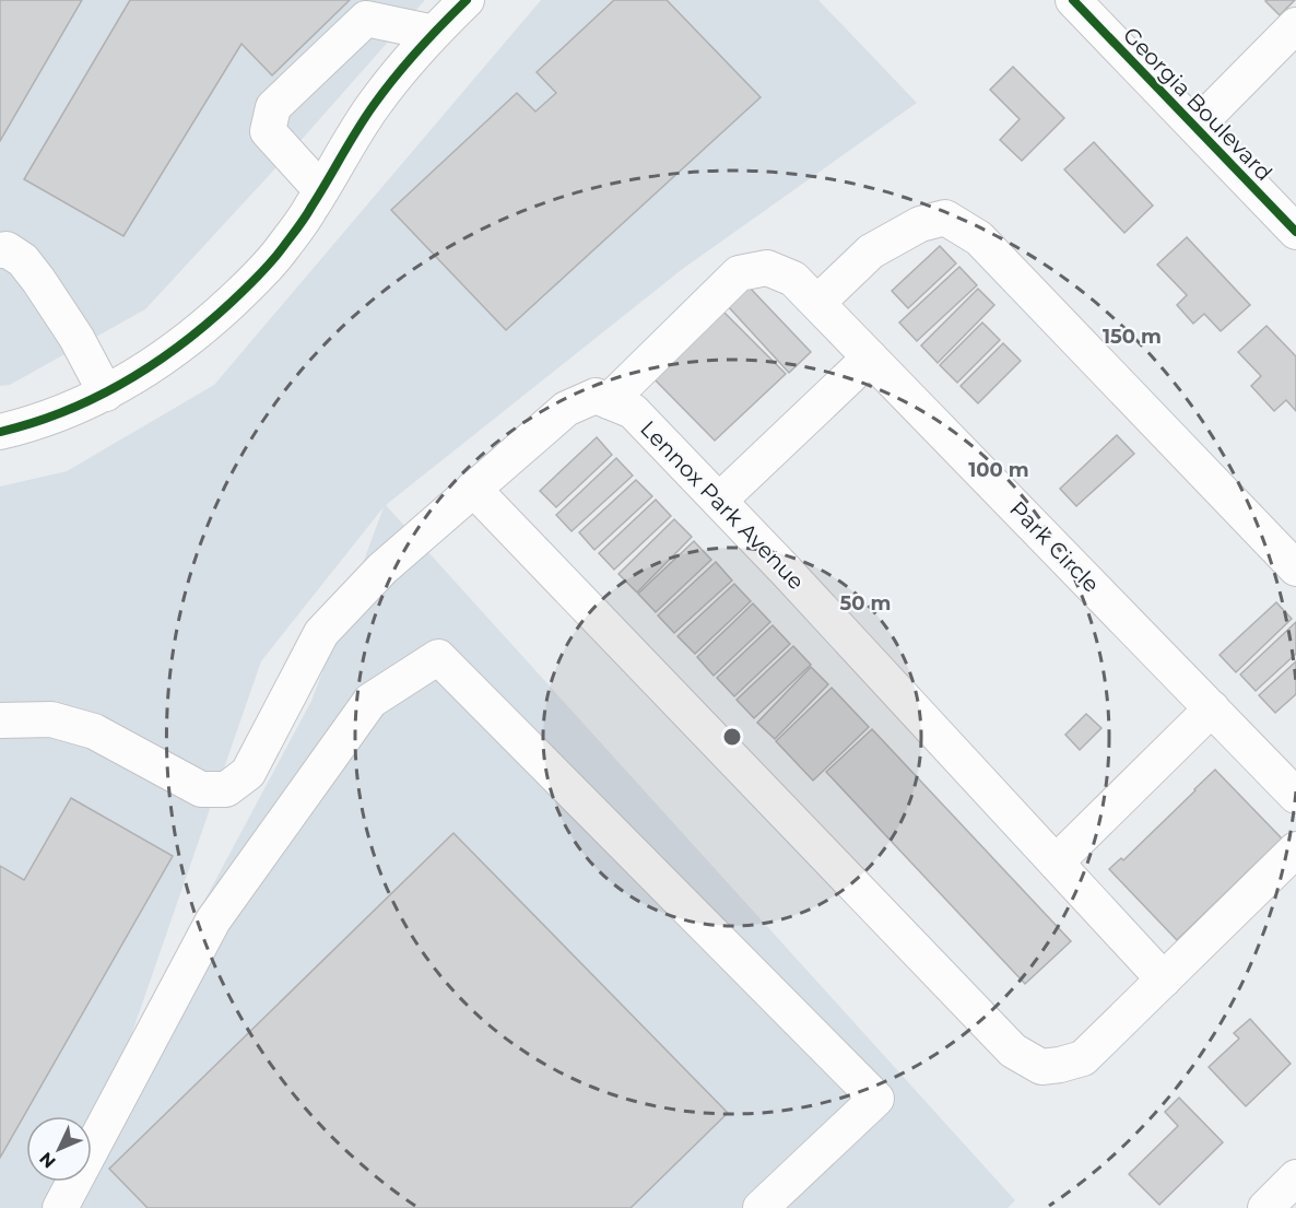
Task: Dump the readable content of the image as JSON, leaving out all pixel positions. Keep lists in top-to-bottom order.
{
  "streets": {
    "street": ["Georgia Boulevard", "Lennox Park Avenue", "Park Circle"]
  },
  "crossings": [
    ["Lennox Park Avenue", "Park Circle"]
  ],
  "north": "bottom left",
  "rings": ["150 m", "100 m", "50 m"]
}
